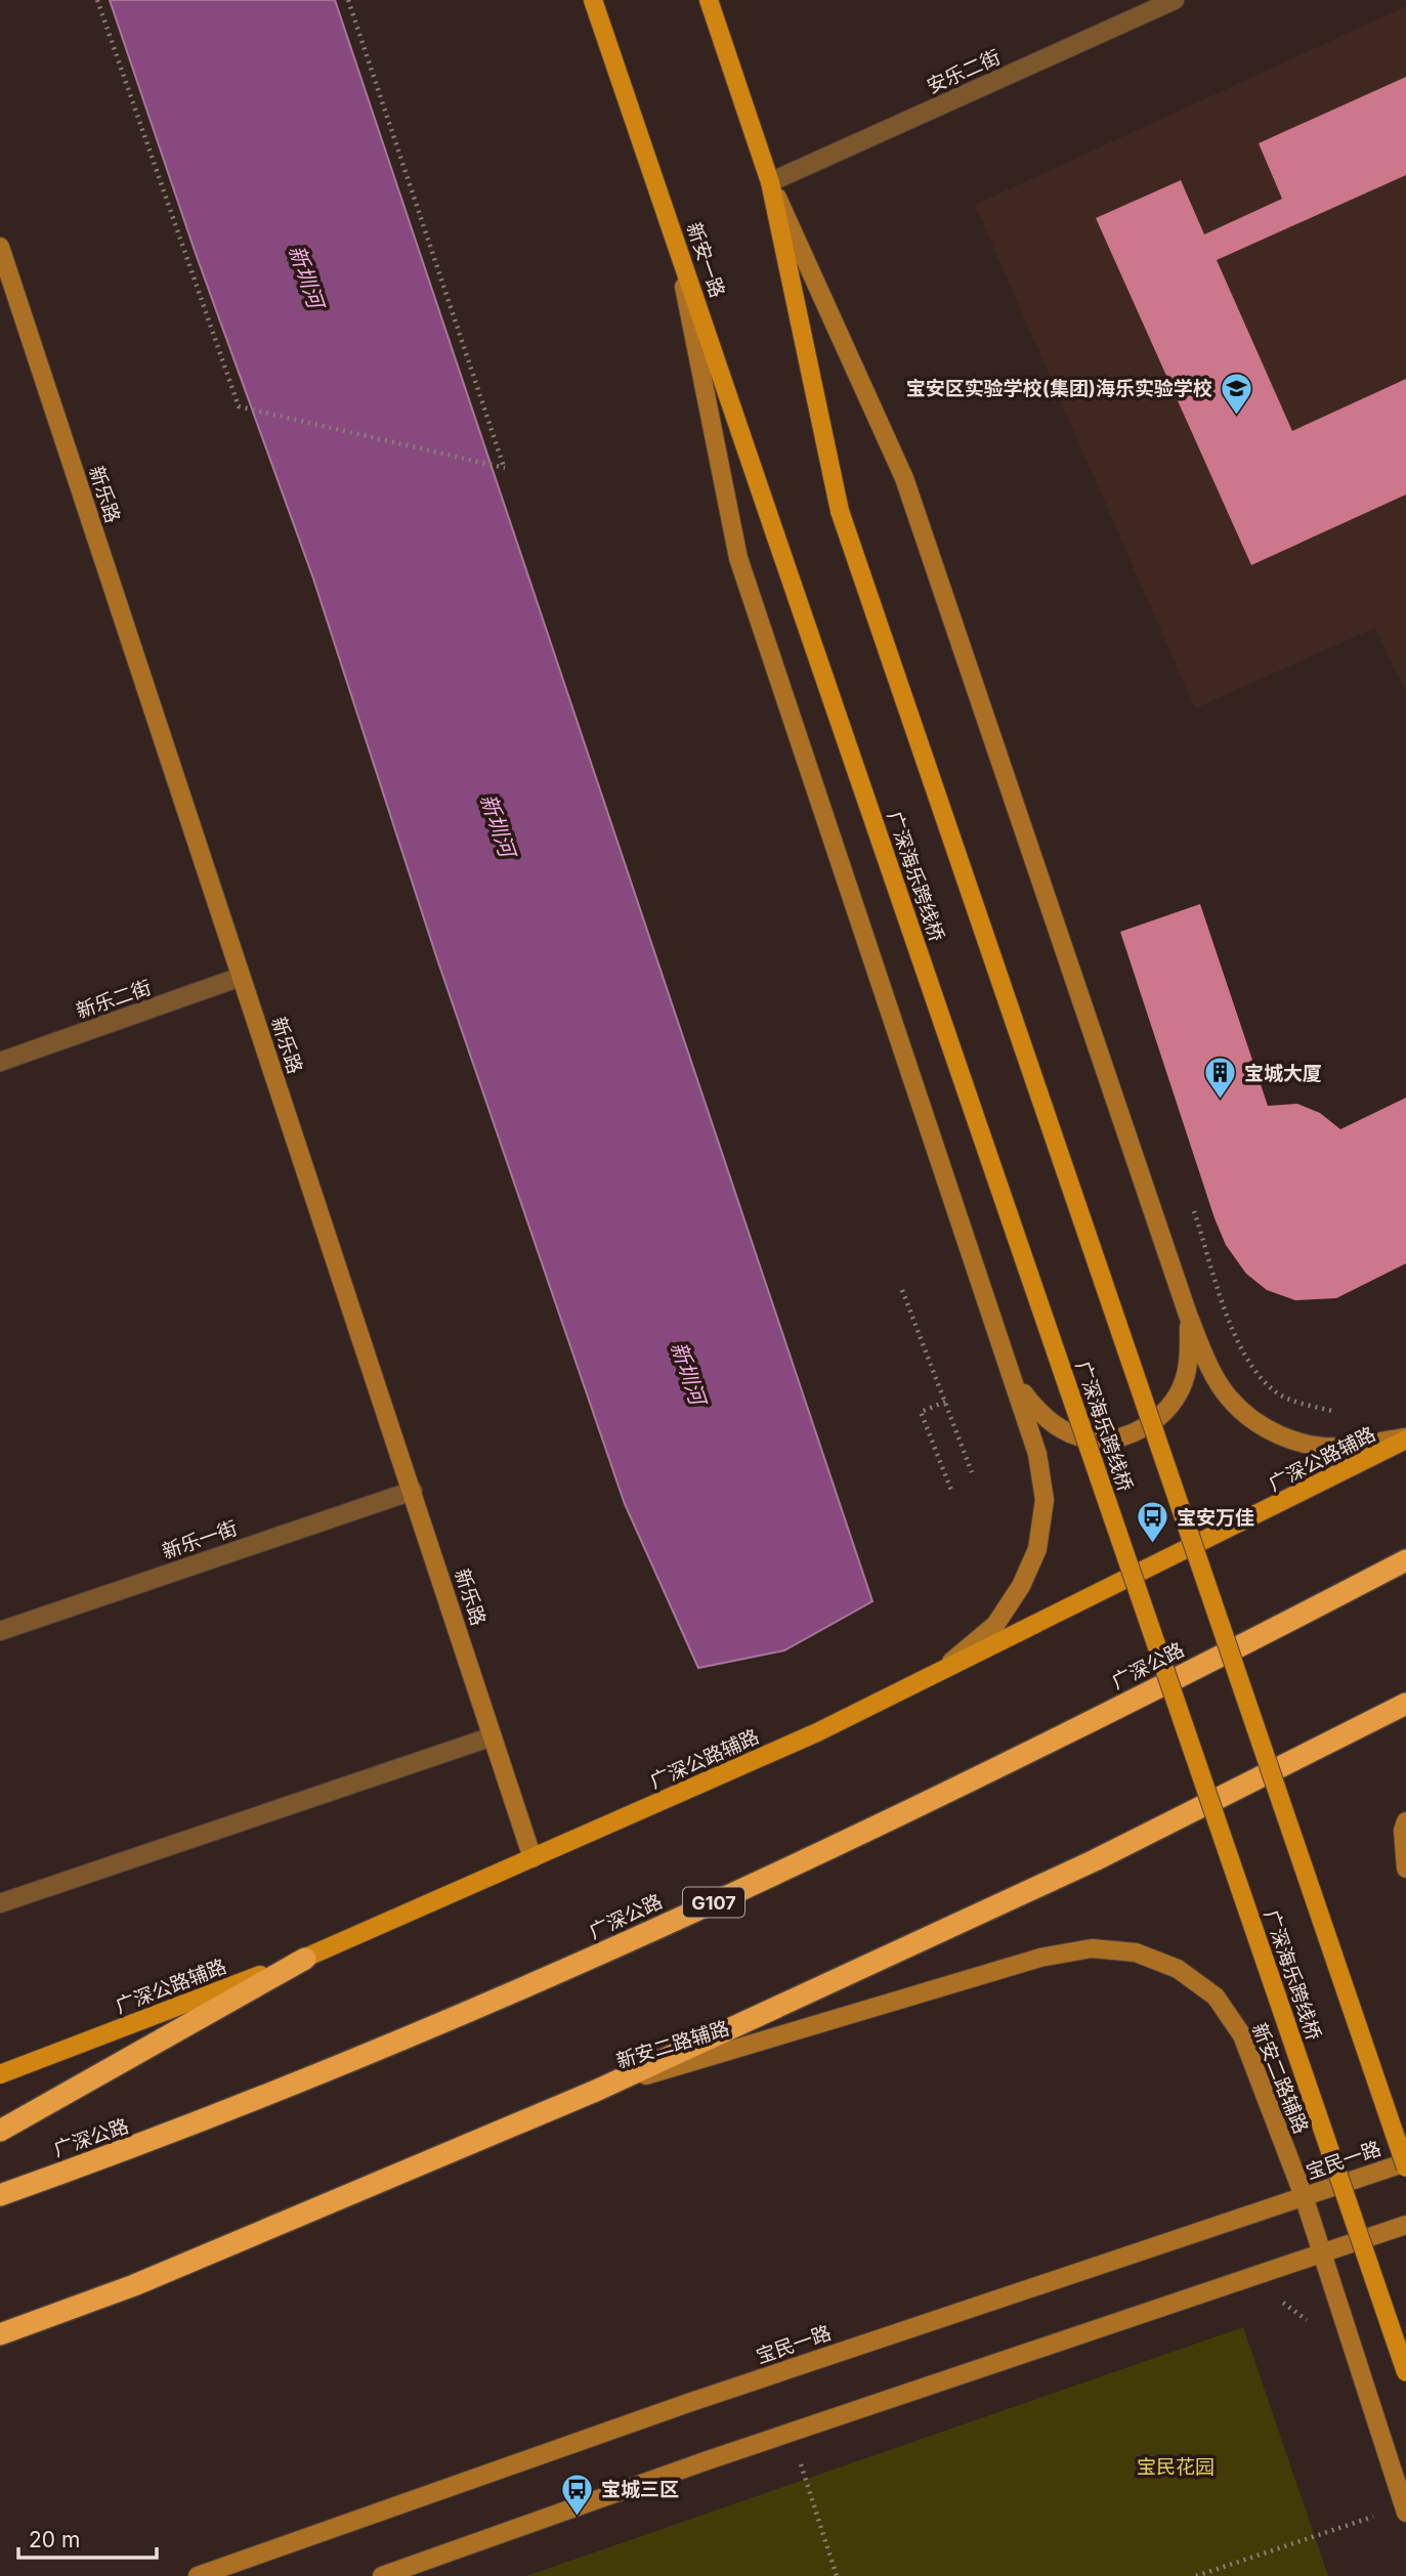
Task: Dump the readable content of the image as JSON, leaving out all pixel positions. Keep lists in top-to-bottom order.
{
  "streets": {
    "highway": ["广深公路", "G107"],
    "main road": [
      "新安一路",
      "新乐路",
      "广深海乐跨线桥",
      "广深公路辅路",
      "新安二路辅路",
      "宝民一路"
    ],
    "street": ["安乐二街", "新乐二街", "新乐一街"]
  },
  "crossings": [
    ["新安一路", "广深海乐跨线桥"],
    ["新乐路", "新乐二街"],
    ["新乐路", "广深公路辅路"],
    ["新乐路", "新乐一街"],
    ["新安二路辅路", "宝民一路"]
  ],
  "water": ["新圳河"],
  "parks": ["宝民花园"],
  "places": {
    "school or university": ["宝安区实验学校(集团)海乐实验学校"],
    "building": ["宝城大厦"],
    "bus stop": ["宝安万佳", "宝城三区"]
  },
  "scale_bar": "20 m"
}
